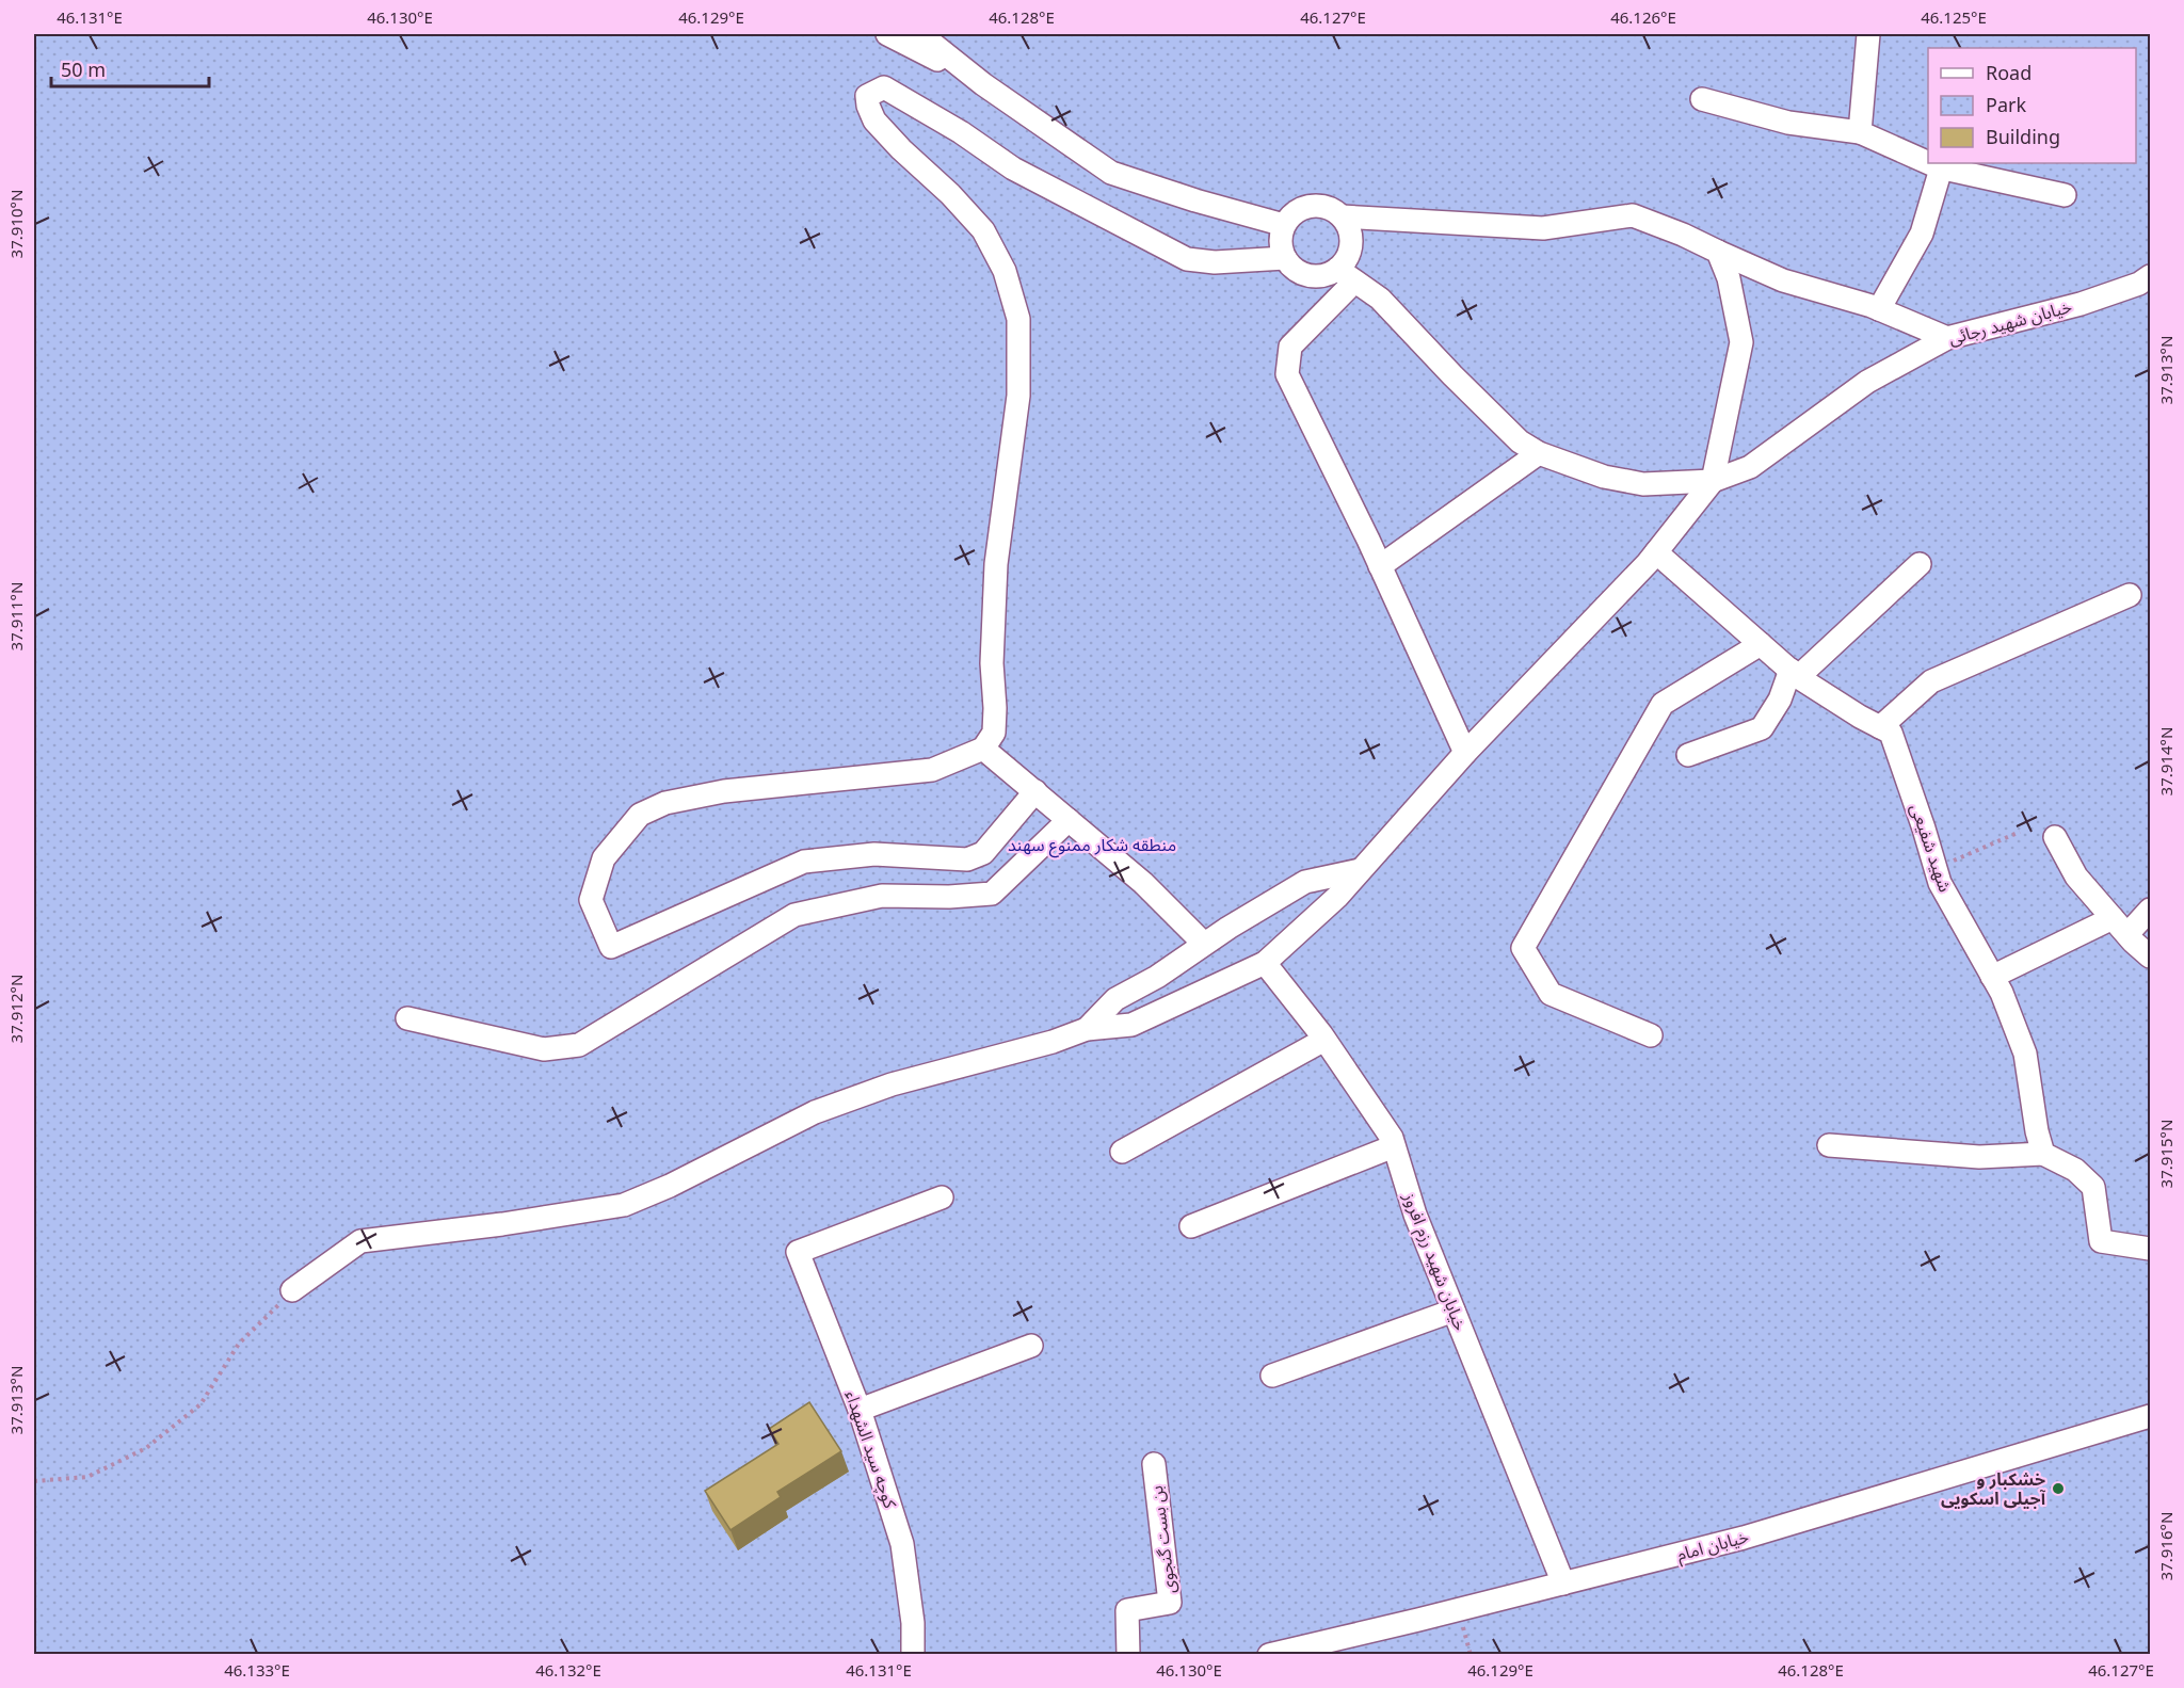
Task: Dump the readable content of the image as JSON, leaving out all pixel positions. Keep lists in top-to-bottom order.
{
  "streets": {
    "street": [
      "خیابان شهید رجائی",
      "شهید شفیعی",
      "خیابان شهید رزم افروز",
      "کوچه سید الشهداء",
      "بن بست گنجوی",
      "خیابان امام"
    ]
  },
  "crossings": [
    ["خیابان شهید رزم افروز", "خیابان امام"]
  ],
  "parks": ["منطقه شکار ممنوع سهند"],
  "places": ["خشکبار و آجیلی اسکویی"],
  "legend": ["Road", "Park", "Building"],
  "scale_bar": "50 m",
  "coordinates": [
    "46.131°E",
    "46.130°E",
    "46.129°E",
    "46.128°E",
    "46.127°E",
    "46.126°E",
    "46.125°E",
    "37.910°N",
    "37.913°N",
    "37.911°N",
    "37.914°N",
    "37.912°N",
    "37.915°N",
    "37.916°N",
    "46.133°E",
    "46.132°E"
  ]
}
